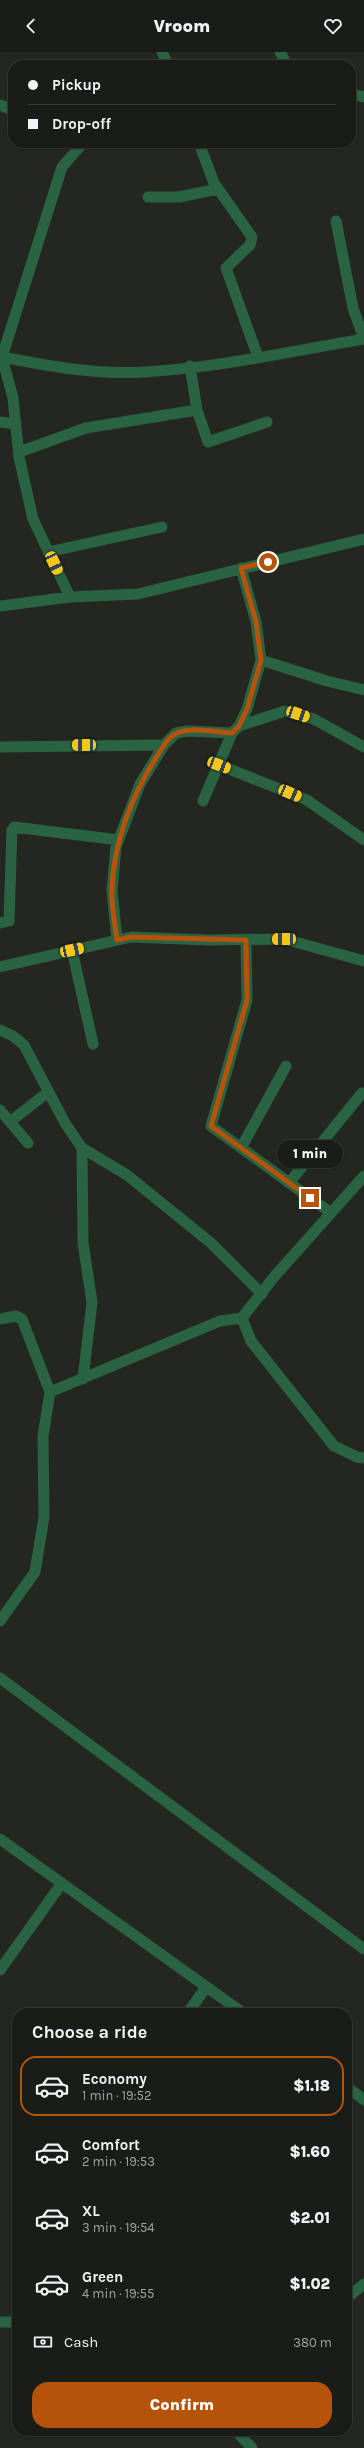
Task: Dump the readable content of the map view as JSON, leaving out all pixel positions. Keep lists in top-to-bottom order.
{
  "page": {
    "header": "Vroom",
    "banner": ["Pickup", "Drop-off"],
    "bubble": "1 min",
    "heading": "Choose a ride",
    "list": [
      {
        "name": "Economy",
        "note": "1 min · 19:52",
        "value": "$1.18"
      },
      {
        "name": "Comfort",
        "note": "2 min · 19:53",
        "value": "$1.60"
      },
      {
        "name": "XL",
        "note": "3 min · 19:54",
        "value": "$2.01"
      },
      {
        "name": "Green",
        "note": "4 min · 19:55",
        "value": "$1.02"
      }
    ],
    "pay": ["Cash", "380 m"],
    "buttons": "Confirm"
  }
}
